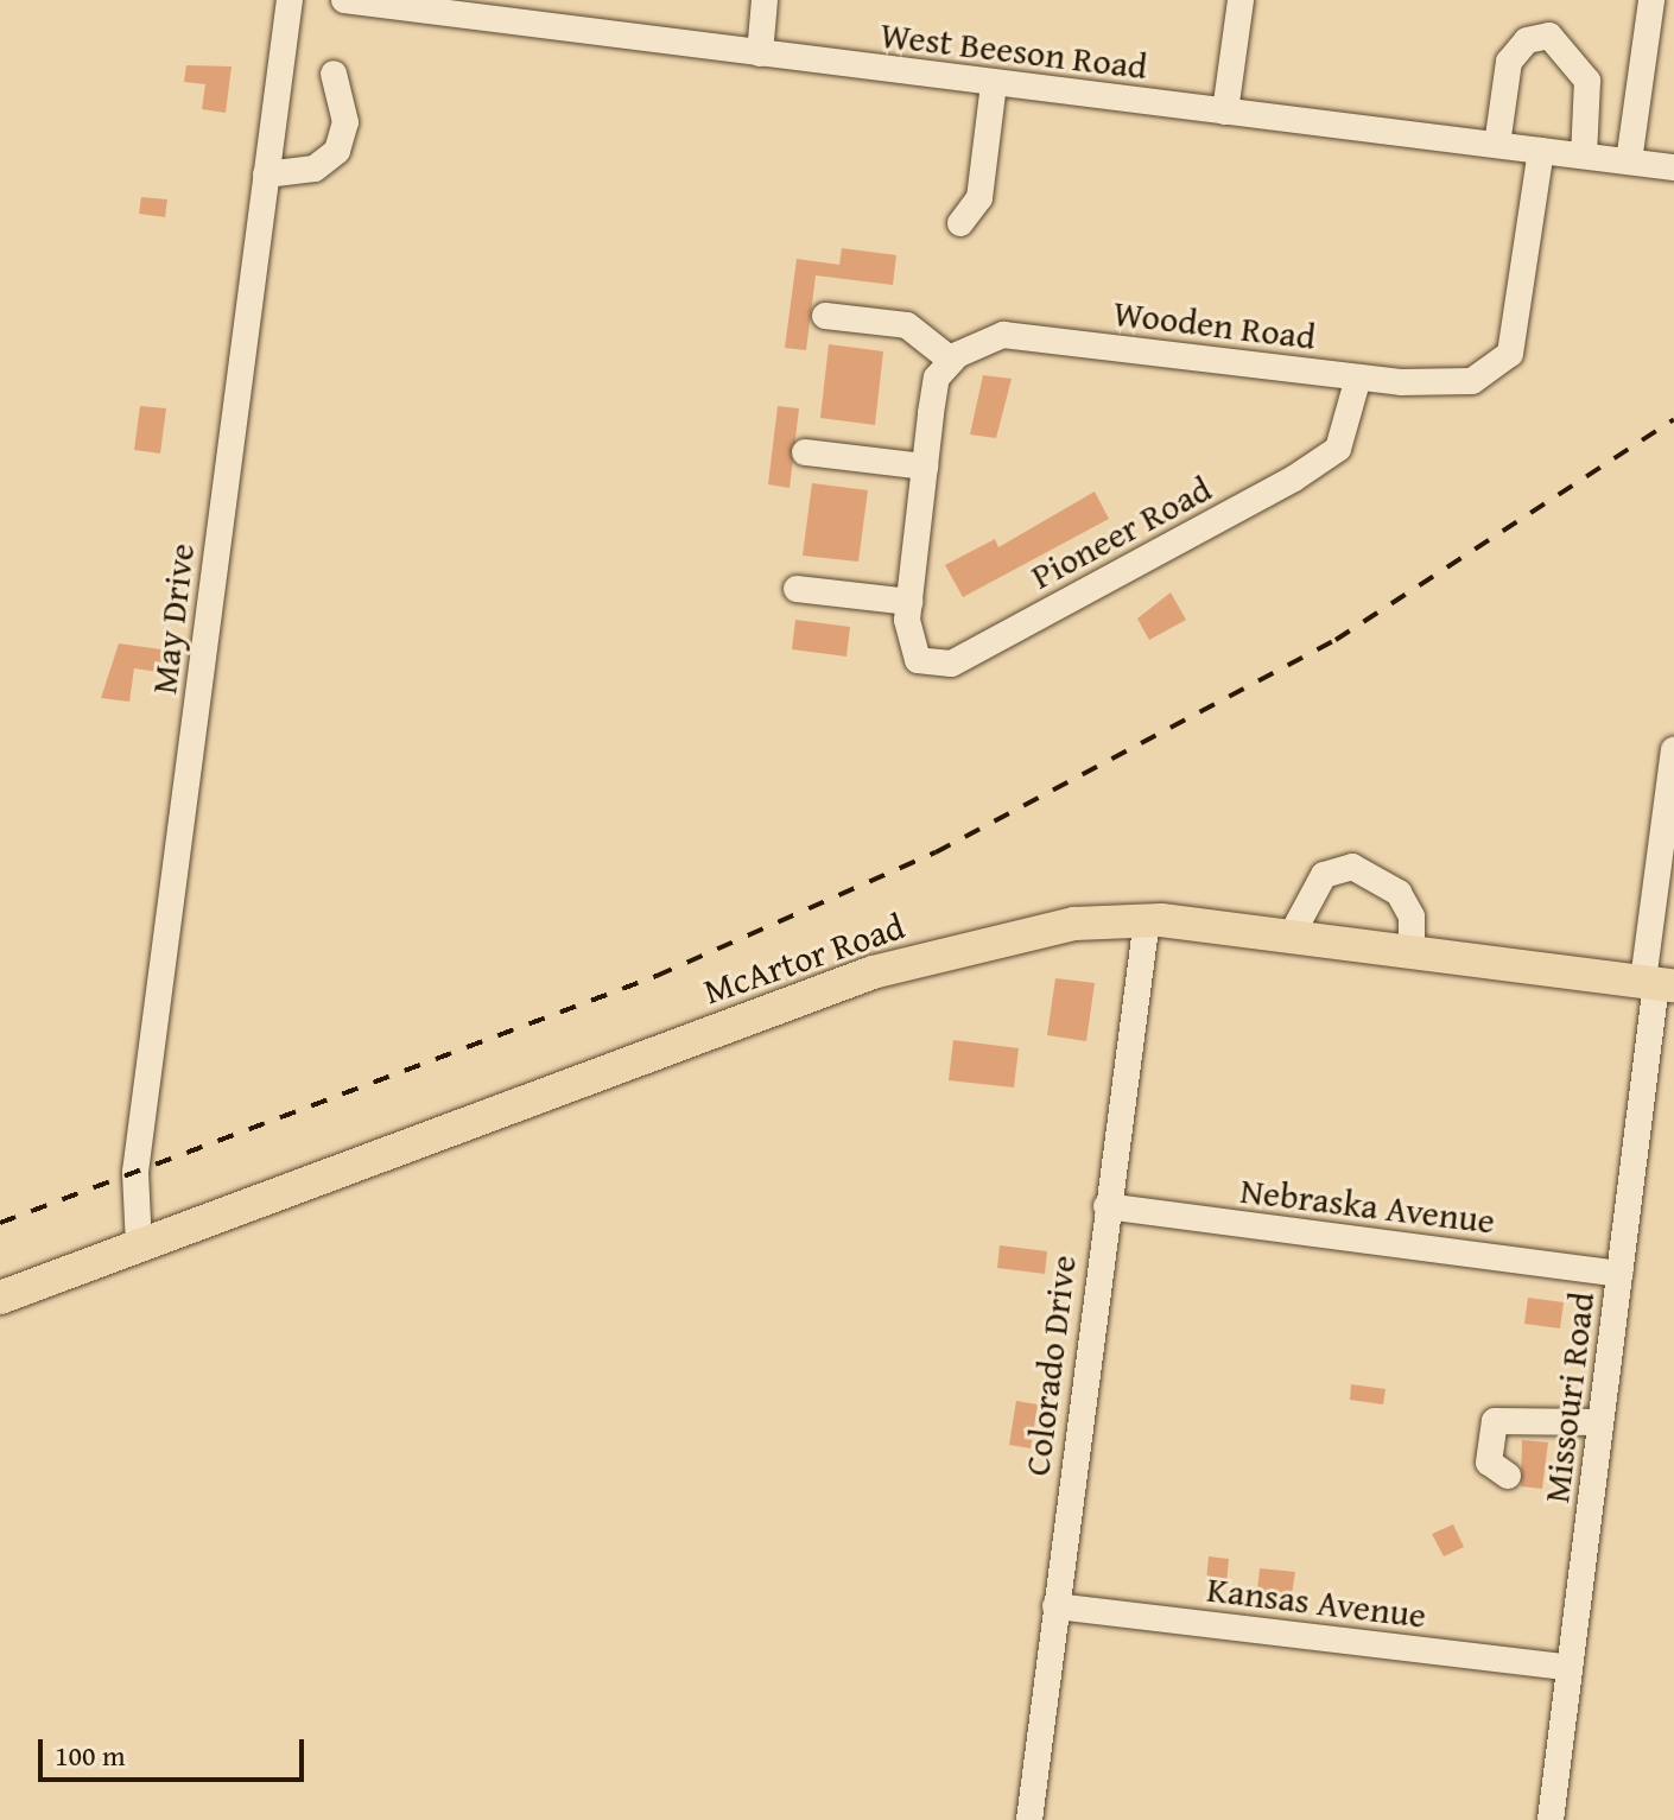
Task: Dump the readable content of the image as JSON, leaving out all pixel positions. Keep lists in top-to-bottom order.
{
  "streets": {
    "main road": ["McArtor Road"],
    "street": [
      "West Beeson Road",
      "Wooden Road",
      "Pioneer Road",
      "May Drive",
      "Nebraska Avenue",
      "Colorado Drive",
      "Missouri Road",
      "Kansas Avenue"
    ]
  },
  "crossings": [
    ["West Beeson Road", "Wooden Road"],
    ["Wooden Road", "Pioneer Road"],
    ["May Drive", "McArtor Road"],
    ["McArtor Road", "Colorado Drive"],
    ["McArtor Road", "Missouri Road"],
    ["Nebraska Avenue", "Colorado Drive"],
    ["Nebraska Avenue", "Missouri Road"],
    ["Colorado Drive", "Kansas Avenue"],
    ["Missouri Road", "Kansas Avenue"]
  ],
  "scale_bar": "100 m"
}
